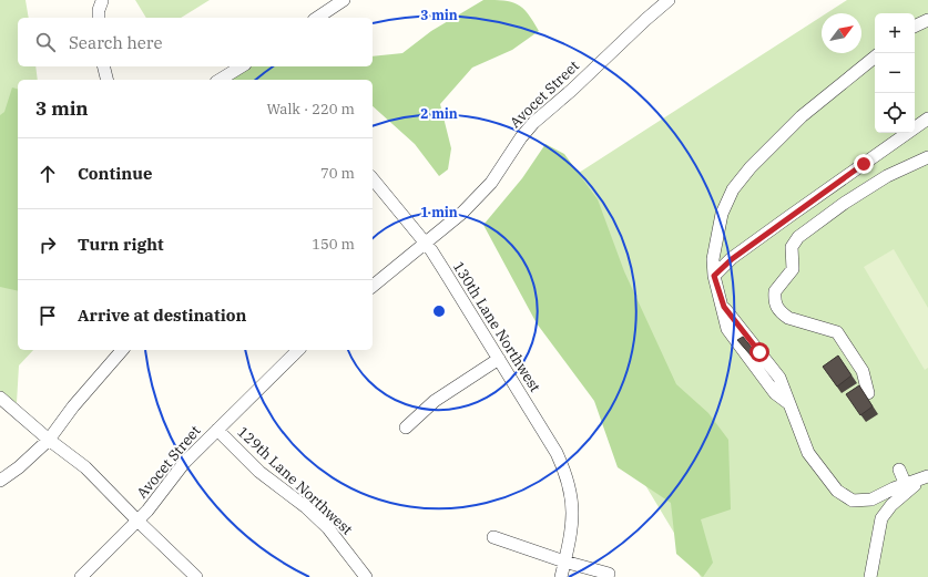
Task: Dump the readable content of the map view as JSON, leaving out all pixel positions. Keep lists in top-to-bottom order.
{
  "streets": {
    "street": ["Avocet Street", "130th Lane Northwest", "129th Lane Northwest"]
  },
  "crossings": [
    ["Avocet Street", "130th Lane Northwest"],
    ["Avocet Street", "129th Lane Northwest"]
  ],
  "north": "top right",
  "page": {
    "map_buttons": ["+", "−"],
    "search": "Search here",
    "heading": ["3 min", "Walk · 220 m"],
    "list": [
      ["Continue", "70 m"],
      ["Turn right", "150 m"],
      "Arrive at destination"
    ]
  },
  "rings": ["3 min", "2 min", "1 min"]
}
